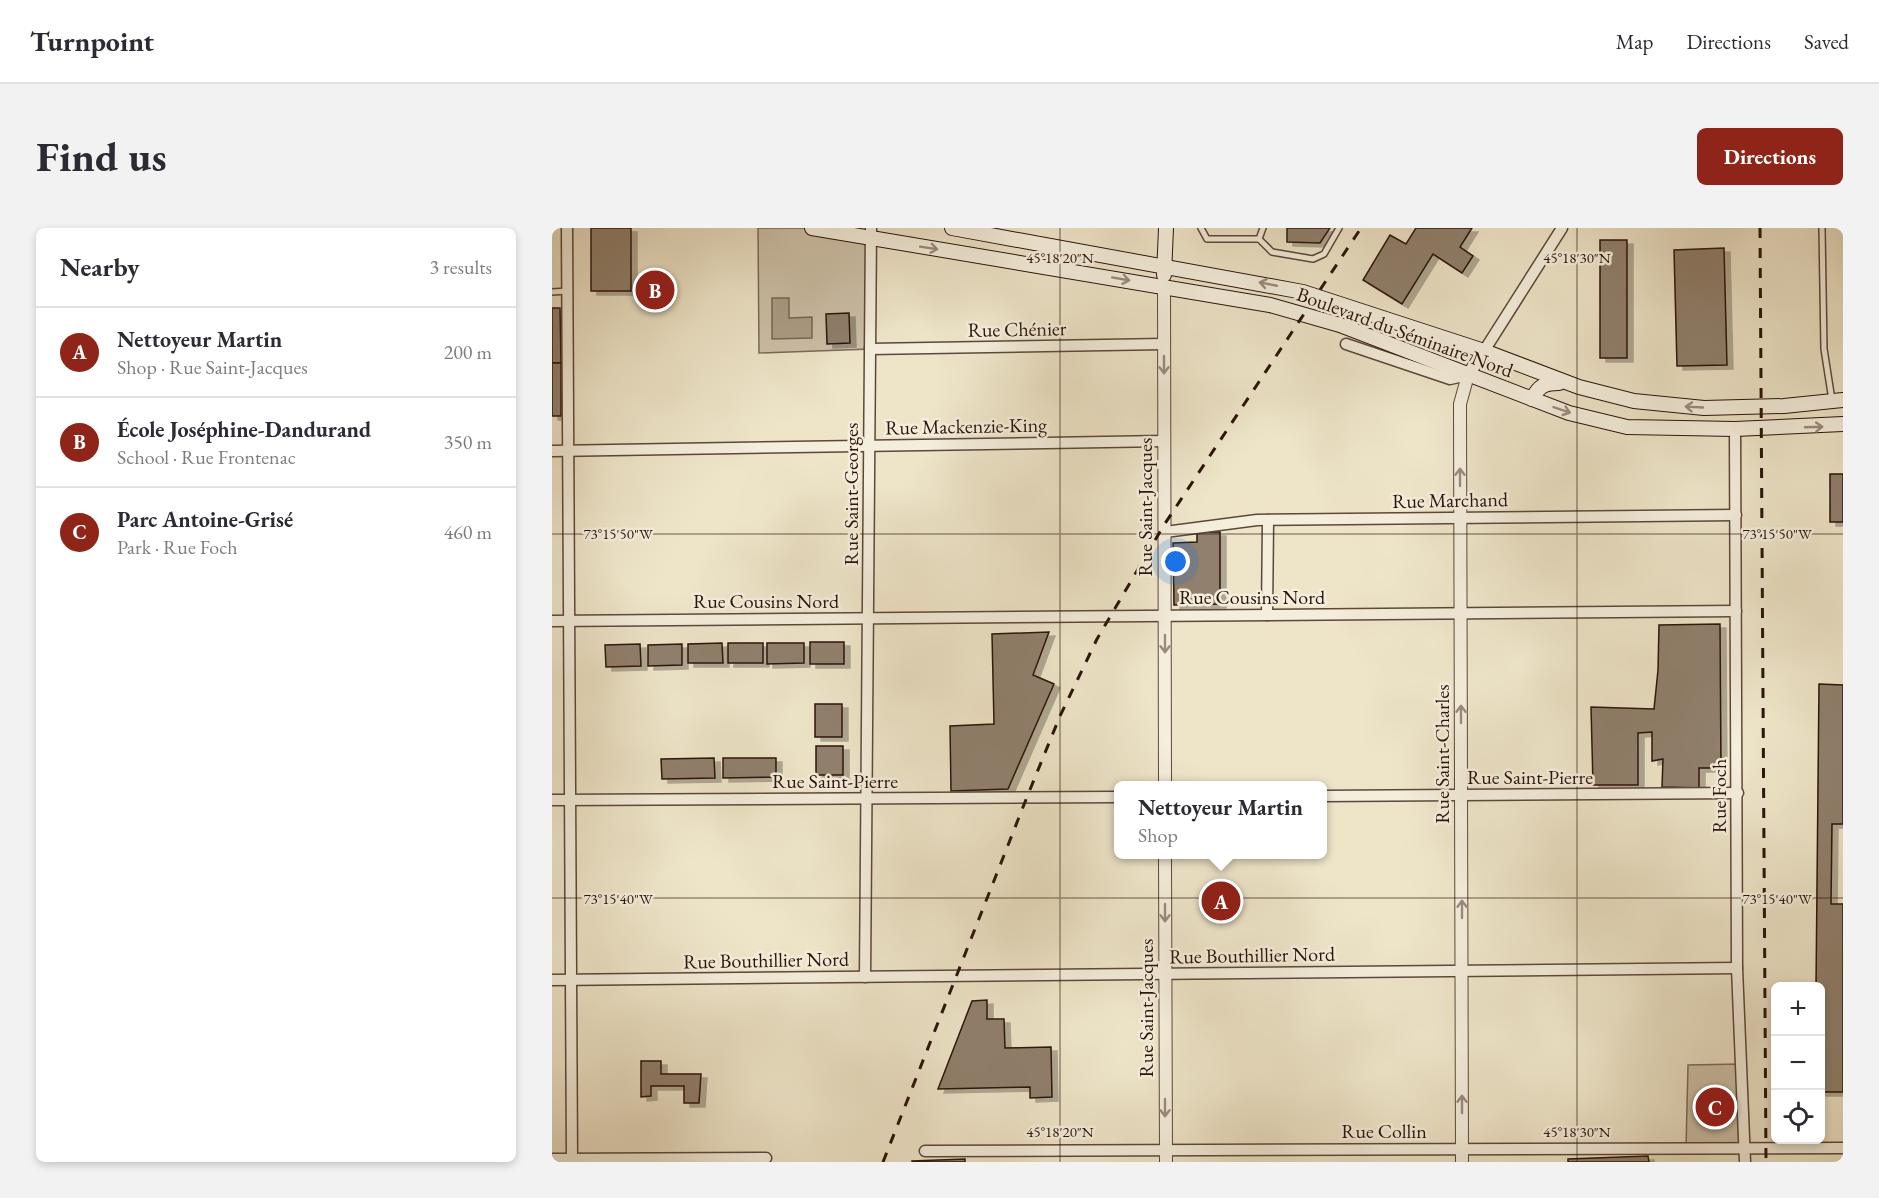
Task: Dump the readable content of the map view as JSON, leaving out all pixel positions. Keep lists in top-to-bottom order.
{
  "streets": {
    "main road": ["Boulevard du Séminaire Nord", "Rue Saint-Jacques"],
    "street": [
      "Rue Chénier",
      "Rue Mackenzie-King",
      "Rue Saint-Georges",
      "Rue Marchand",
      "Rue Cousins Nord",
      "Rue Saint-Charles",
      "Rue Saint-Pierre",
      "Rue Foch",
      "Rue Bouthillier Nord",
      "Rue Collin"
    ]
  },
  "crossings": [
    ["Rue Chénier", "Rue Saint-Georges"],
    ["Rue Chénier", "Rue Saint-Jacques"],
    ["Boulevard du Séminaire Nord", "Rue Saint-Georges"],
    ["Boulevard du Séminaire Nord", "Rue Saint-Jacques"],
    ["Boulevard du Séminaire Nord", "Rue Saint-Charles"],
    ["Boulevard du Séminaire Nord", "Rue Foch"],
    ["Rue Mackenzie-King", "Rue Saint-Georges"],
    ["Rue Mackenzie-King", "Rue Saint-Jacques"],
    ["Rue Saint-Georges", "Rue Cousins Nord"],
    ["Rue Saint-Georges", "Rue Saint-Pierre"],
    ["Rue Saint-Georges", "Rue Bouthillier Nord"],
    ["Rue Marchand", "Rue Saint-Jacques"],
    ["Rue Marchand", "Rue Saint-Charles"],
    ["Rue Marchand", "Rue Foch"],
    ["Rue Saint-Jacques", "Rue Cousins Nord"],
    ["Rue Saint-Jacques", "Rue Bouthillier Nord"],
    ["Rue Saint-Jacques", "Rue Collin"],
    ["Rue Cousins Nord", "Rue Saint-Charles"],
    ["Rue Cousins Nord", "Rue Foch"],
    ["Rue Saint-Charles", "Rue Saint-Pierre"],
    ["Rue Saint-Charles", "Rue Bouthillier Nord"],
    ["Rue Saint-Charles", "Rue Collin"],
    ["Rue Saint-Pierre", "Rue Foch"],
    ["Rue Foch", "Rue Bouthillier Nord"],
    ["Rue Foch", "Rue Collin"]
  ],
  "one_way": ["Rue Saint-Jacques", "Rue Saint-Charles"],
  "page": {
    "header": "Turnpoint",
    "nav": ["Map", "Directions", "Saved"],
    "buttons": "Directions",
    "title": "Find us",
    "heading": ["Nearby", "3 results"],
    "pins": ["B", "A", "C"],
    "list": [
      {
        "mark": "A",
        "name": "Nettoyeur Martin",
        "note": "Shop · Rue Saint-Jacques",
        "value": "200 m"
      },
      {
        "mark": "B",
        "name": "École Joséphine-Dandurand",
        "note": "School · Rue Frontenac",
        "value": "350 m"
      },
      {
        "mark": "C",
        "name": "Parc Antoine-Grisé",
        "note": "Park · Rue Foch",
        "value": "460 m"
      }
    ],
    "popup": ["Nettoyeur Martin", "Shop"],
    "map_buttons": ["+", "−"]
  },
  "coordinates": [
    "45°18'20\"N",
    "45°18'30\"N",
    "73°15'50\"W",
    "73°15'40\"W"
  ]
}
